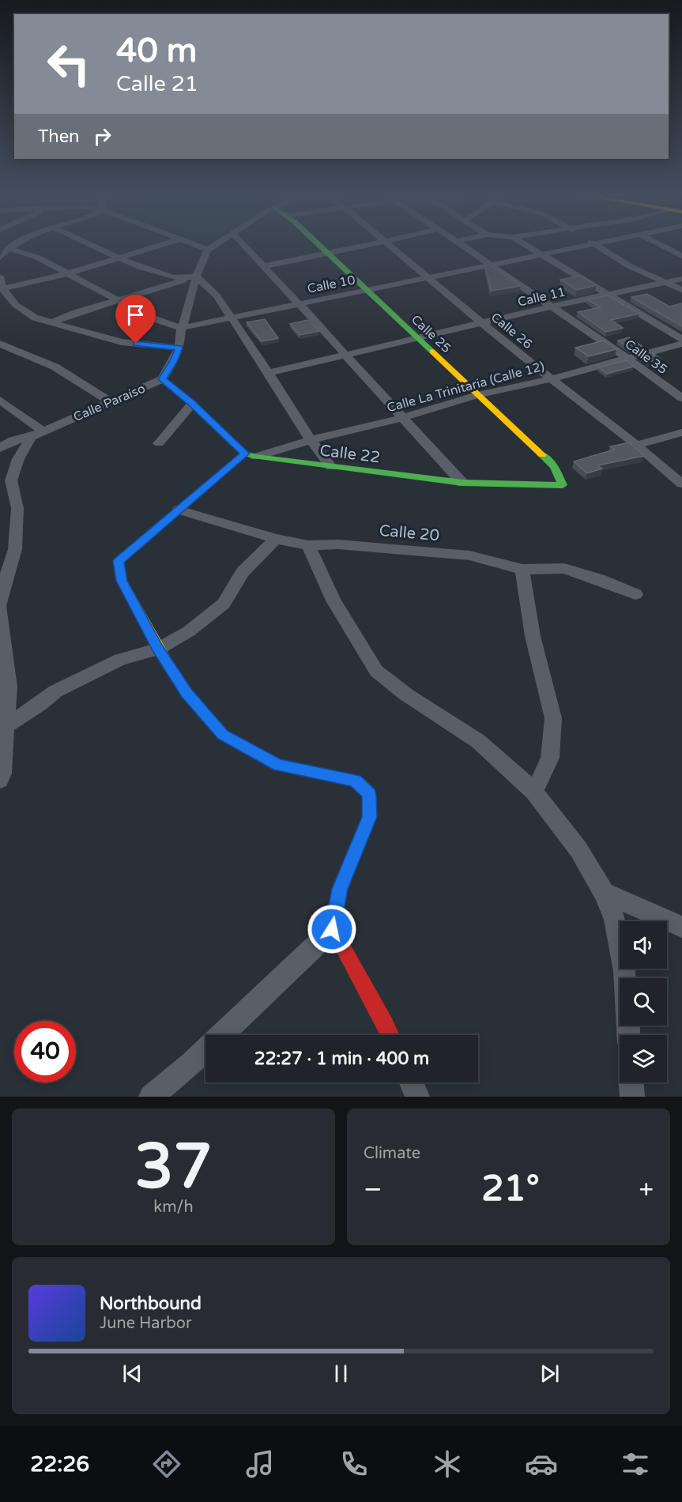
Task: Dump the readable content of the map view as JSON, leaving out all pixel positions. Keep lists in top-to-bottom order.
{
  "streets": {
    "street": [
      "Calle 10",
      "Calle 11",
      "Calle 26",
      "Calle 25",
      "Calle 35",
      "Calle La Trinitaria (Calle 12)",
      "Calle Paraíso",
      "Calle 22",
      "Calle 20"
    ]
  },
  "crossings": [
    ["Calle 10", "Calle 26"],
    ["Calle 10", "Calle 25"],
    ["Calle 10", "Calle 35"],
    ["Calle 10", "Calle Paraíso"],
    ["Calle 11", "Calle 26"],
    ["Calle 11", "Calle 25"],
    ["Calle 11", "Calle 35"],
    ["Calle 26", "Calle La Trinitaria (Calle 12)"],
    ["Calle 25", "Calle La Trinitaria (Calle 12)"],
    ["Calle 25", "Calle 22"],
    ["Calle 35", "Calle La Trinitaria (Calle 12)"],
    ["Calle La Trinitaria (Calle 12)", "Calle 22"]
  ],
  "page": {
    "turn": ["40 m", "Calle 21"],
    "then": "Then",
    "limit": "40",
    "trip": "22:27 · 1 min · 400 m",
    "tile": [
      ["37", "km/h"],
      "Climate"
    ],
    "heat": ["−", "21°", "+"],
    "song": ["Northbound", "June Harbor"],
    "tabs": "22:26"
  }
}
